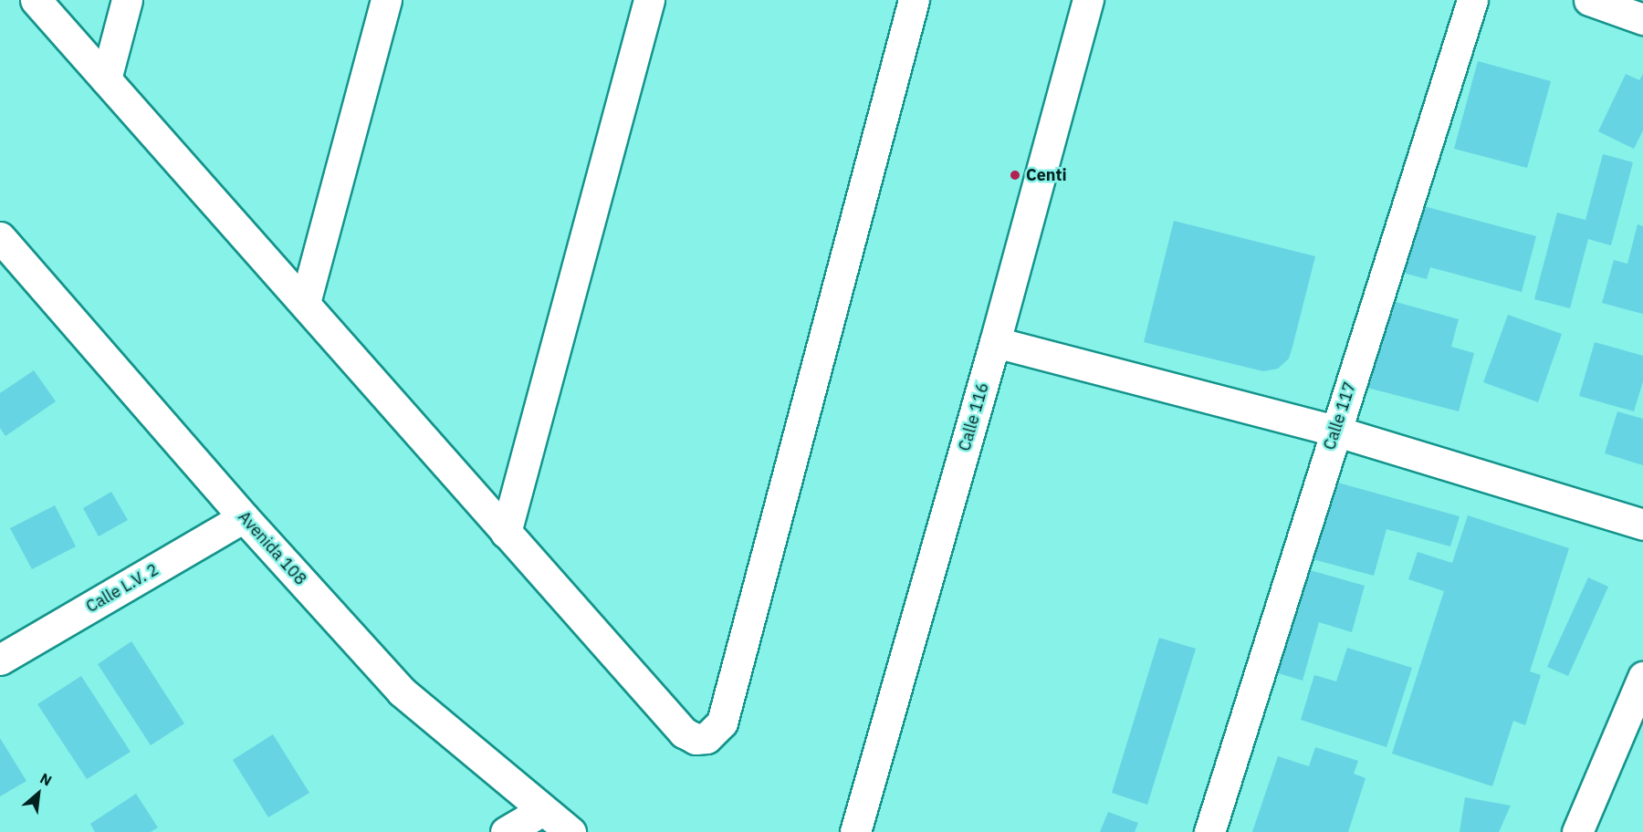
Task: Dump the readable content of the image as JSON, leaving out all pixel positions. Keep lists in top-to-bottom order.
{
  "streets": {
    "street": [
      "Calle 117",
      "Calle 116",
      "Avenida 108",
      "Calle L.V. 2"
    ]
  },
  "crossings": [
    ["Avenida 108", "Calle L.V. 2"]
  ],
  "places": ["Centi"],
  "north": "top right"
}
